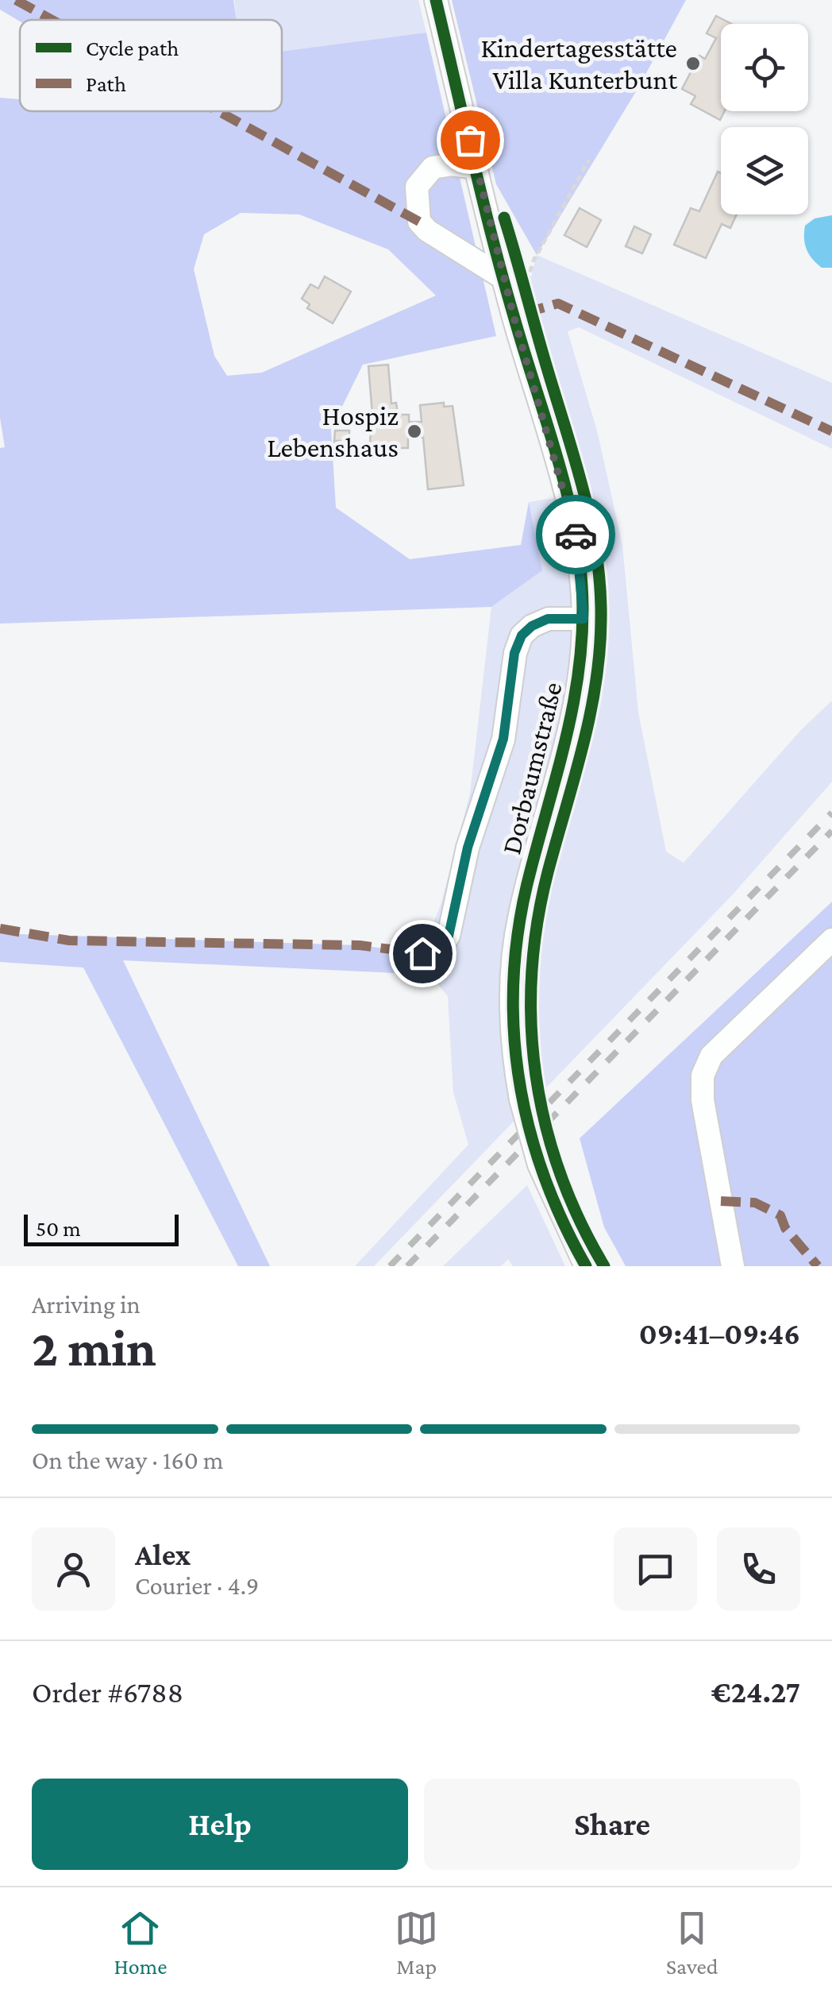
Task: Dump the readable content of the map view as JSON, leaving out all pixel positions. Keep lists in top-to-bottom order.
{
  "streets": {
    "street": ["Dorbaumstraße"]
  },
  "places": ["Kindertagesstätte Villa Kunterbunt", "Hospiz Lebenshaus"],
  "legend": ["Cycle path", "Path"],
  "scale_bar": "50 m",
  "page": {
    "scale": "50 m",
    "heading": ["2 min", "Arriving in", "09:41–09:46"],
    "panel": [
      "Alex",
      "Courier · 4.9",
      "Order #6788",
      "€24.27"
    ],
    "bar": "On the way · 160 m",
    "buttons": ["Help", "Share"],
    "tabs": ["Home", "Map", "Saved"]
  }
}
